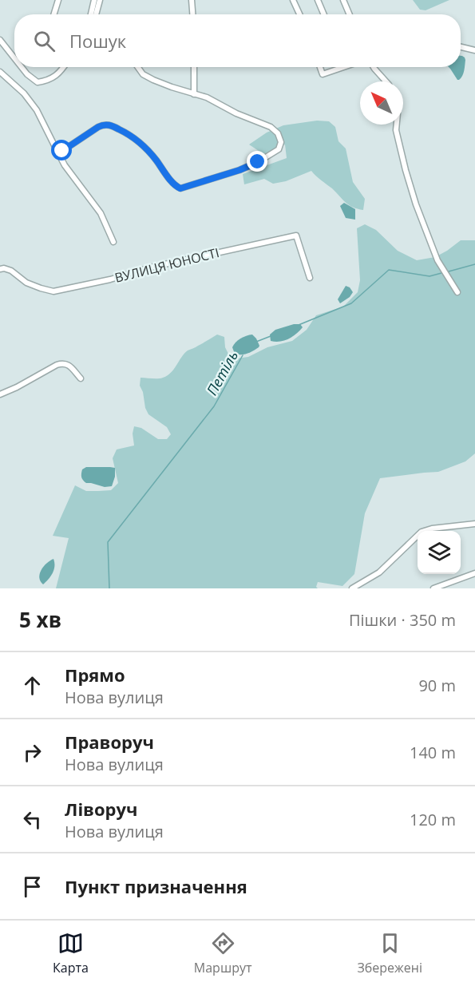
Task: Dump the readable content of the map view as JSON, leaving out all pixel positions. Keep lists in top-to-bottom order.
{
  "streets": {
    "street": ["ВУЛИЦЯ ЮНОСТІ"]
  },
  "water": ["Петіль"],
  "north": "top left",
  "page": {
    "search": "Пошук",
    "heading": ["5 хв", "Пішки · 350 m"],
    "list": [
      ["Прямо", "Нова вулиця", "90 m"],
      ["Праворуч", "Нова вулиця", "140 m"],
      ["Ліворуч", "Нова вулиця", "120 m"],
      "Пункт призначення"
    ],
    "nav": ["Карта", "Маршрут", "Збережені"]
  }
}
